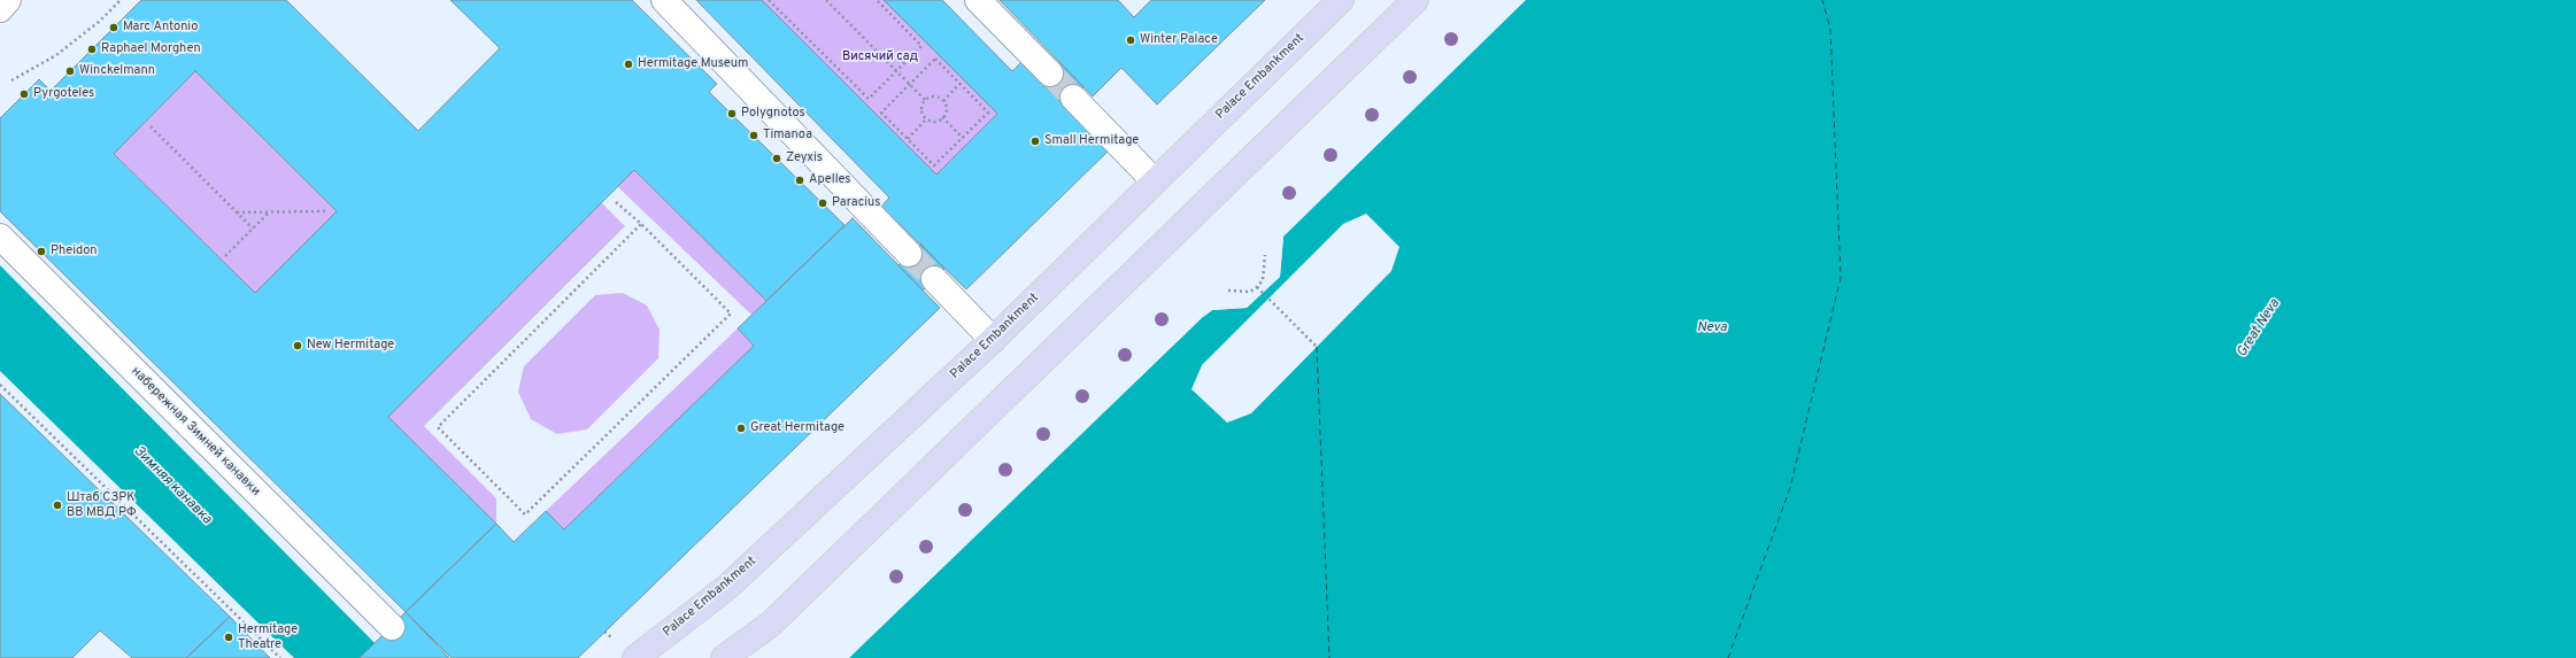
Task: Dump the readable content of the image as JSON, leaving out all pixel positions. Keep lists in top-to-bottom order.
{
  "streets": {
    "main road": ["Palace Embankment"],
    "street": ["набережная Зимней канавки"]
  },
  "water": ["Neva", "Great Neva", "Зимняя канавка"],
  "parks": ["Висячий сад"],
  "places": [
    "Marc Antonio",
    "Winter Palace",
    "Raphael Morghen",
    "Hermitage Museum",
    "Winckelmann",
    "Pyrgoteles",
    "Polygnotos",
    "Timanoa",
    "Small Hermitage",
    "Zeyxis",
    "Apelles",
    "Paracius",
    "Pheidon",
    "New Hermitage",
    "Great Hermitage",
    "Штаб СЗРК ВВ МВД РФ",
    "Hermitage Theatre"
  ]
}
